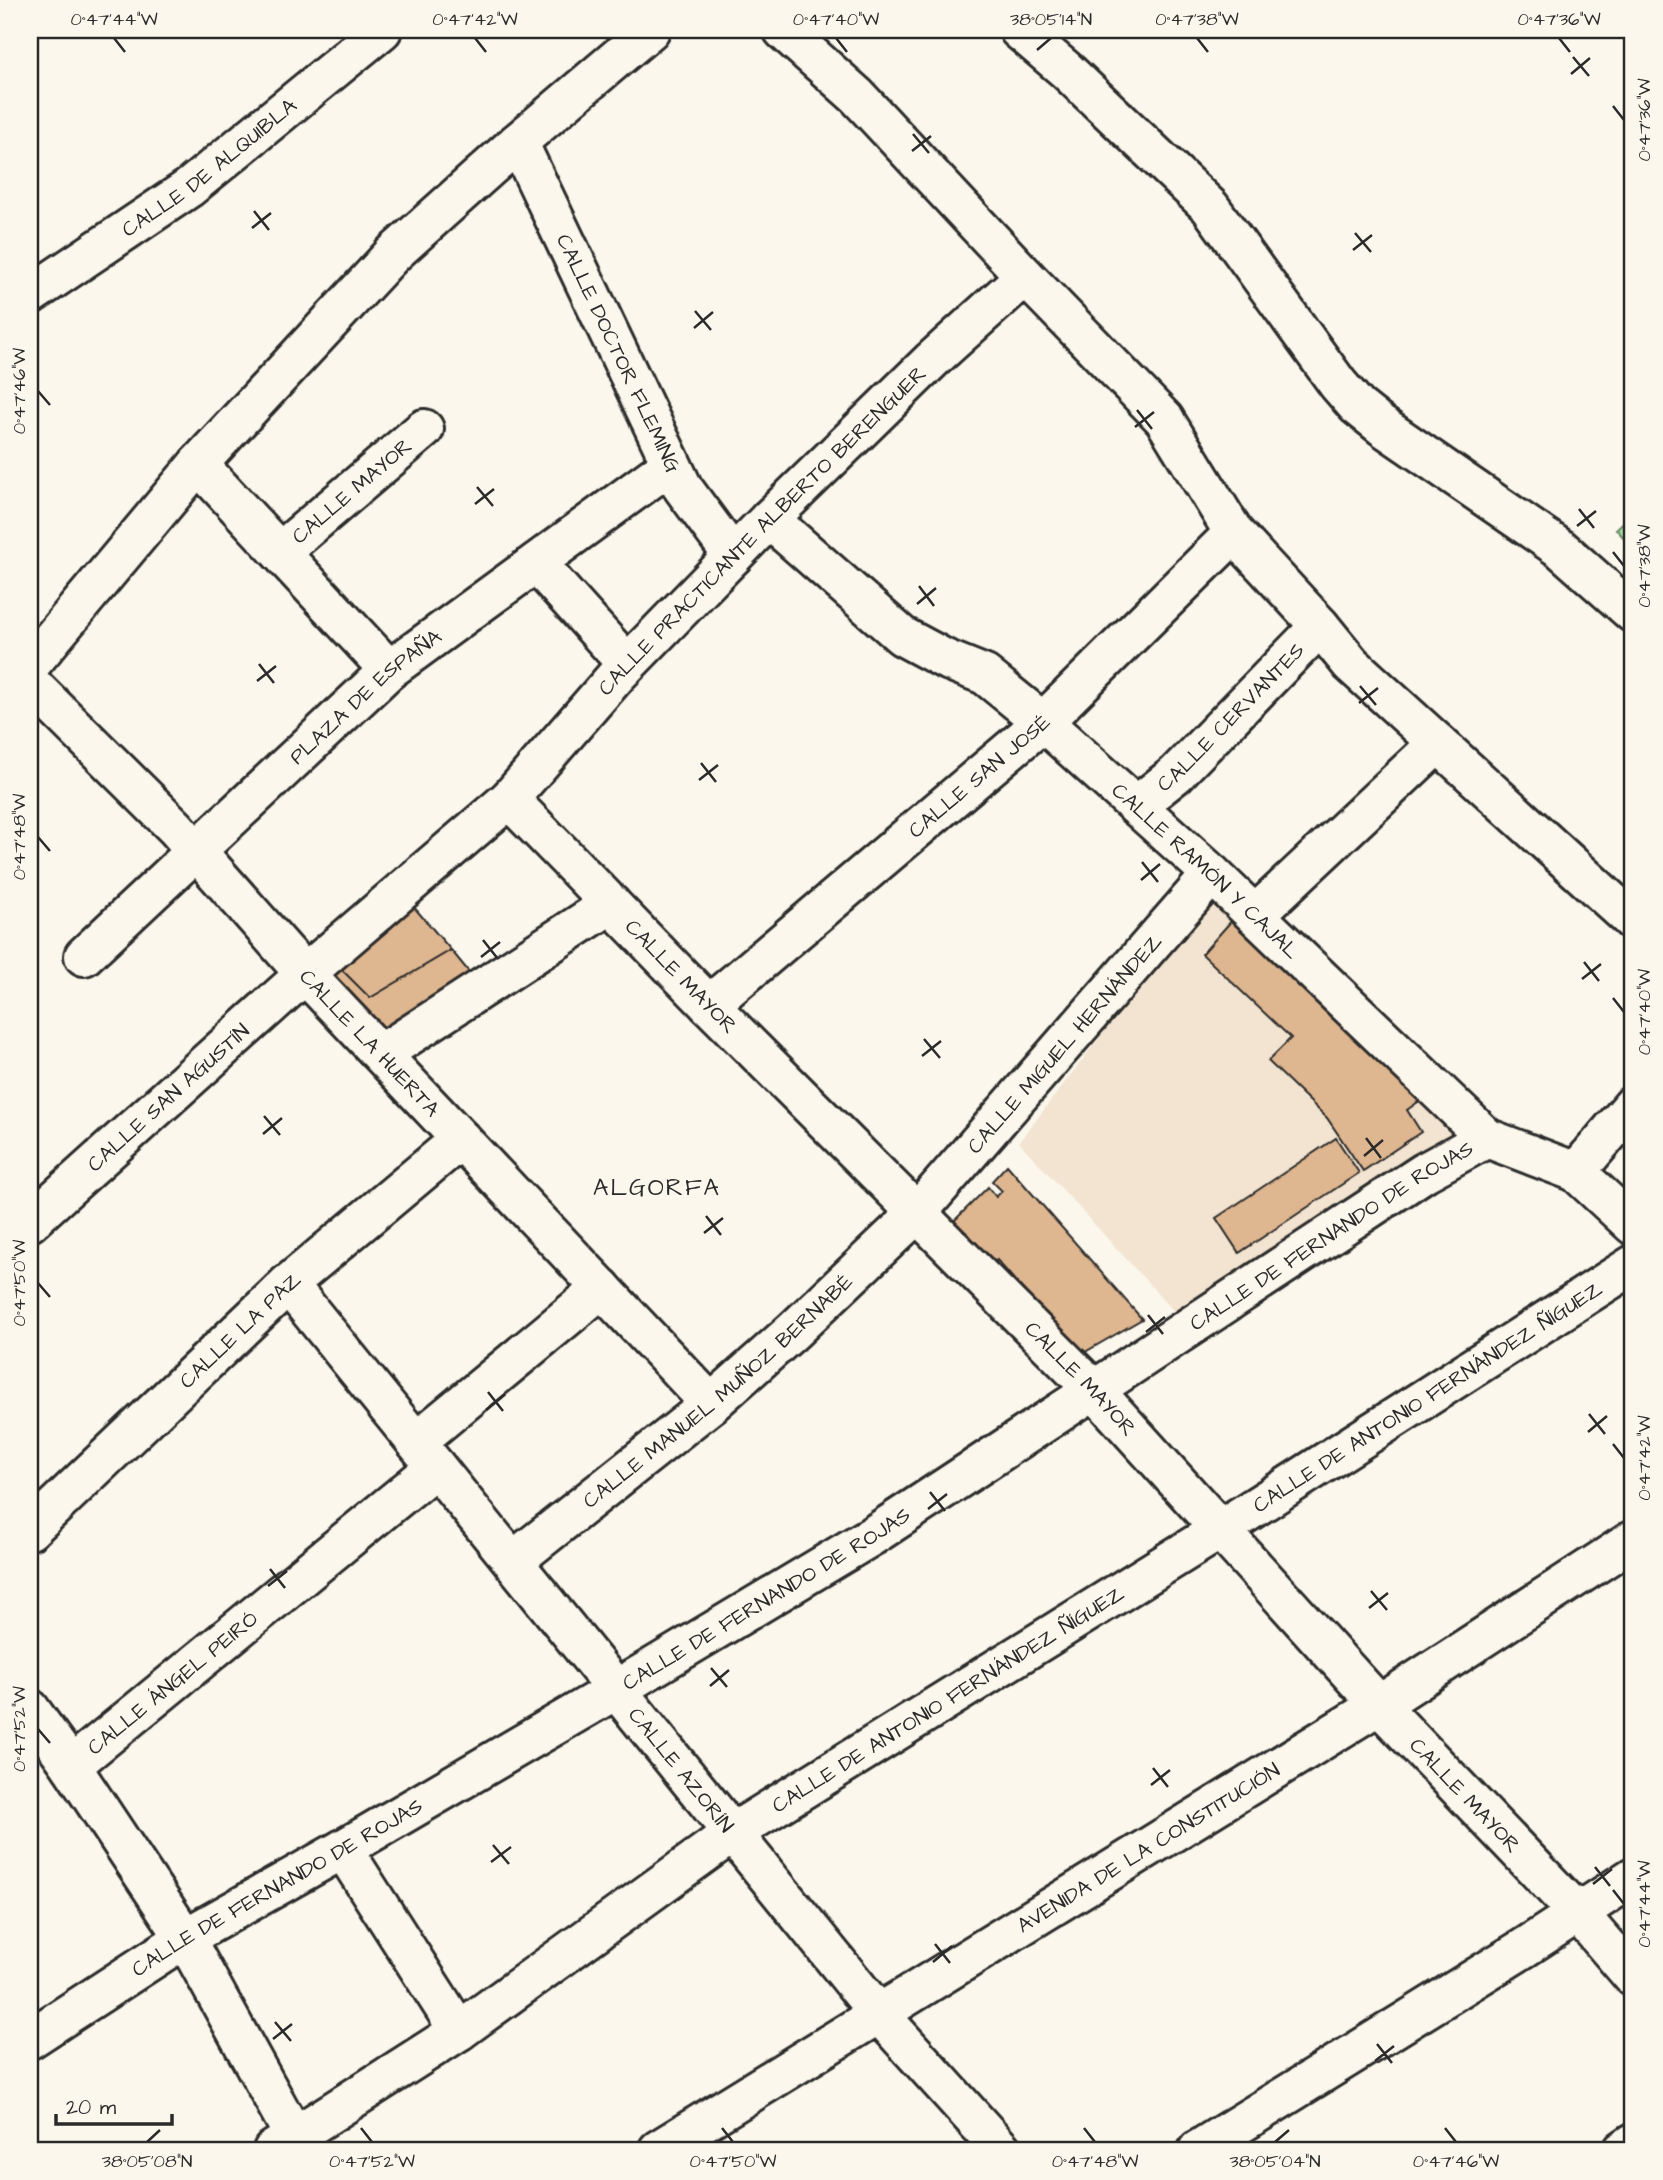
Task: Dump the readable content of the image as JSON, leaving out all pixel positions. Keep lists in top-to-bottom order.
{
  "streets": {
    "street": [
      "CALLE DE ALQUIBLA",
      "CALLE DOCTOR FLEMING",
      "CALLE MAYOR",
      "CALLE PRACTICANTE ALBERTO BERENGUER",
      "PLAZA DE ESPAÑA",
      "CALLE CERVANTES",
      "CALLE SAN JOSÉ",
      "CALLE RAMÓN Y CAJAL",
      "CALLE LA HUERTA",
      "CALLE MIGUEL HERNÁNDEZ",
      "CALLE SAN AGUSTÍN",
      "CALLE DE FERNANDO DE ROJAS",
      "CALLE LA PAZ",
      "CALLE MANUEL MUÑOZ BERNABÉ",
      "CALLE DE ANTONIO FERNÁNDEZ ÑÍGUEZ",
      "CALLE ÁNGEL PEIRÓ",
      "CALLE AZORÍN",
      "AVENIDA DE LA CONSTITUCIÓN"
    ]
  },
  "crossings": [
    ["CALLE DOCTOR FLEMING", "CALLE PRACTICANTE ALBERTO BERENGUER"],
    ["CALLE DOCTOR FLEMING", "PLAZA DE ESPAÑA"],
    ["CALLE MAYOR", "CALLE PRACTICANTE ALBERTO BERENGUER"],
    ["CALLE MAYOR", "PLAZA DE ESPAÑA"],
    ["CALLE MAYOR", "CALLE SAN JOSÉ"],
    ["CALLE MAYOR", "CALLE MIGUEL HERNÁNDEZ"],
    ["CALLE MAYOR", "CALLE DE FERNANDO DE ROJAS"],
    ["CALLE MAYOR", "CALLE MANUEL MUÑOZ BERNABÉ"],
    ["CALLE MAYOR", "CALLE DE ANTONIO FERNÁNDEZ ÑÍGUEZ"],
    ["CALLE MAYOR", "AVENIDA DE LA CONSTITUCIÓN"],
    ["CALLE PRACTICANTE ALBERTO BERENGUER", "CALLE RAMÓN Y CAJAL"],
    ["PLAZA DE ESPAÑA", "CALLE LA HUERTA"],
    ["CALLE CERVANTES", "CALLE RAMÓN Y CAJAL"],
    ["CALLE SAN JOSÉ", "CALLE RAMÓN Y CAJAL"],
    ["CALLE RAMÓN Y CAJAL", "CALLE MIGUEL HERNÁNDEZ"],
    ["CALLE RAMÓN Y CAJAL", "CALLE DE FERNANDO DE ROJAS"],
    ["CALLE LA HUERTA", "CALLE SAN AGUSTÍN"],
    ["CALLE LA HUERTA", "CALLE LA PAZ"],
    ["CALLE LA HUERTA", "CALLE MANUEL MUÑOZ BERNABÉ"],
    ["CALLE LA HUERTA", "CALLE ÁNGEL PEIRÓ"],
    ["CALLE MIGUEL HERNÁNDEZ", "CALLE MANUEL MUÑOZ BERNABÉ"],
    ["CALLE DE FERNANDO DE ROJAS", "CALLE AZORÍN"],
    ["CALLE LA PAZ", "CALLE AZORÍN"],
    ["CALLE MANUEL MUÑOZ BERNABÉ", "CALLE AZORÍN"],
    ["CALLE DE ANTONIO FERNÁNDEZ ÑÍGUEZ", "CALLE AZORÍN"],
    ["CALLE ÁNGEL PEIRÓ", "CALLE AZORÍN"],
    ["CALLE AZORÍN", "AVENIDA DE LA CONSTITUCIÓN"]
  ],
  "districts": ["ALGORFA"],
  "scale_bar": "20 m",
  "coordinates": [
    "0°47'44\"W",
    "0°47'42\"W",
    "0°47'40\"W",
    "38°05'14\"N",
    "0°47'38\"W",
    "0°47'36\"W",
    "0°47'46\"W",
    "0°47'48\"W",
    "0°47'50\"W",
    "0°47'52\"W",
    "38°05'08\"N",
    "38°05'04\"N"
  ]
}
